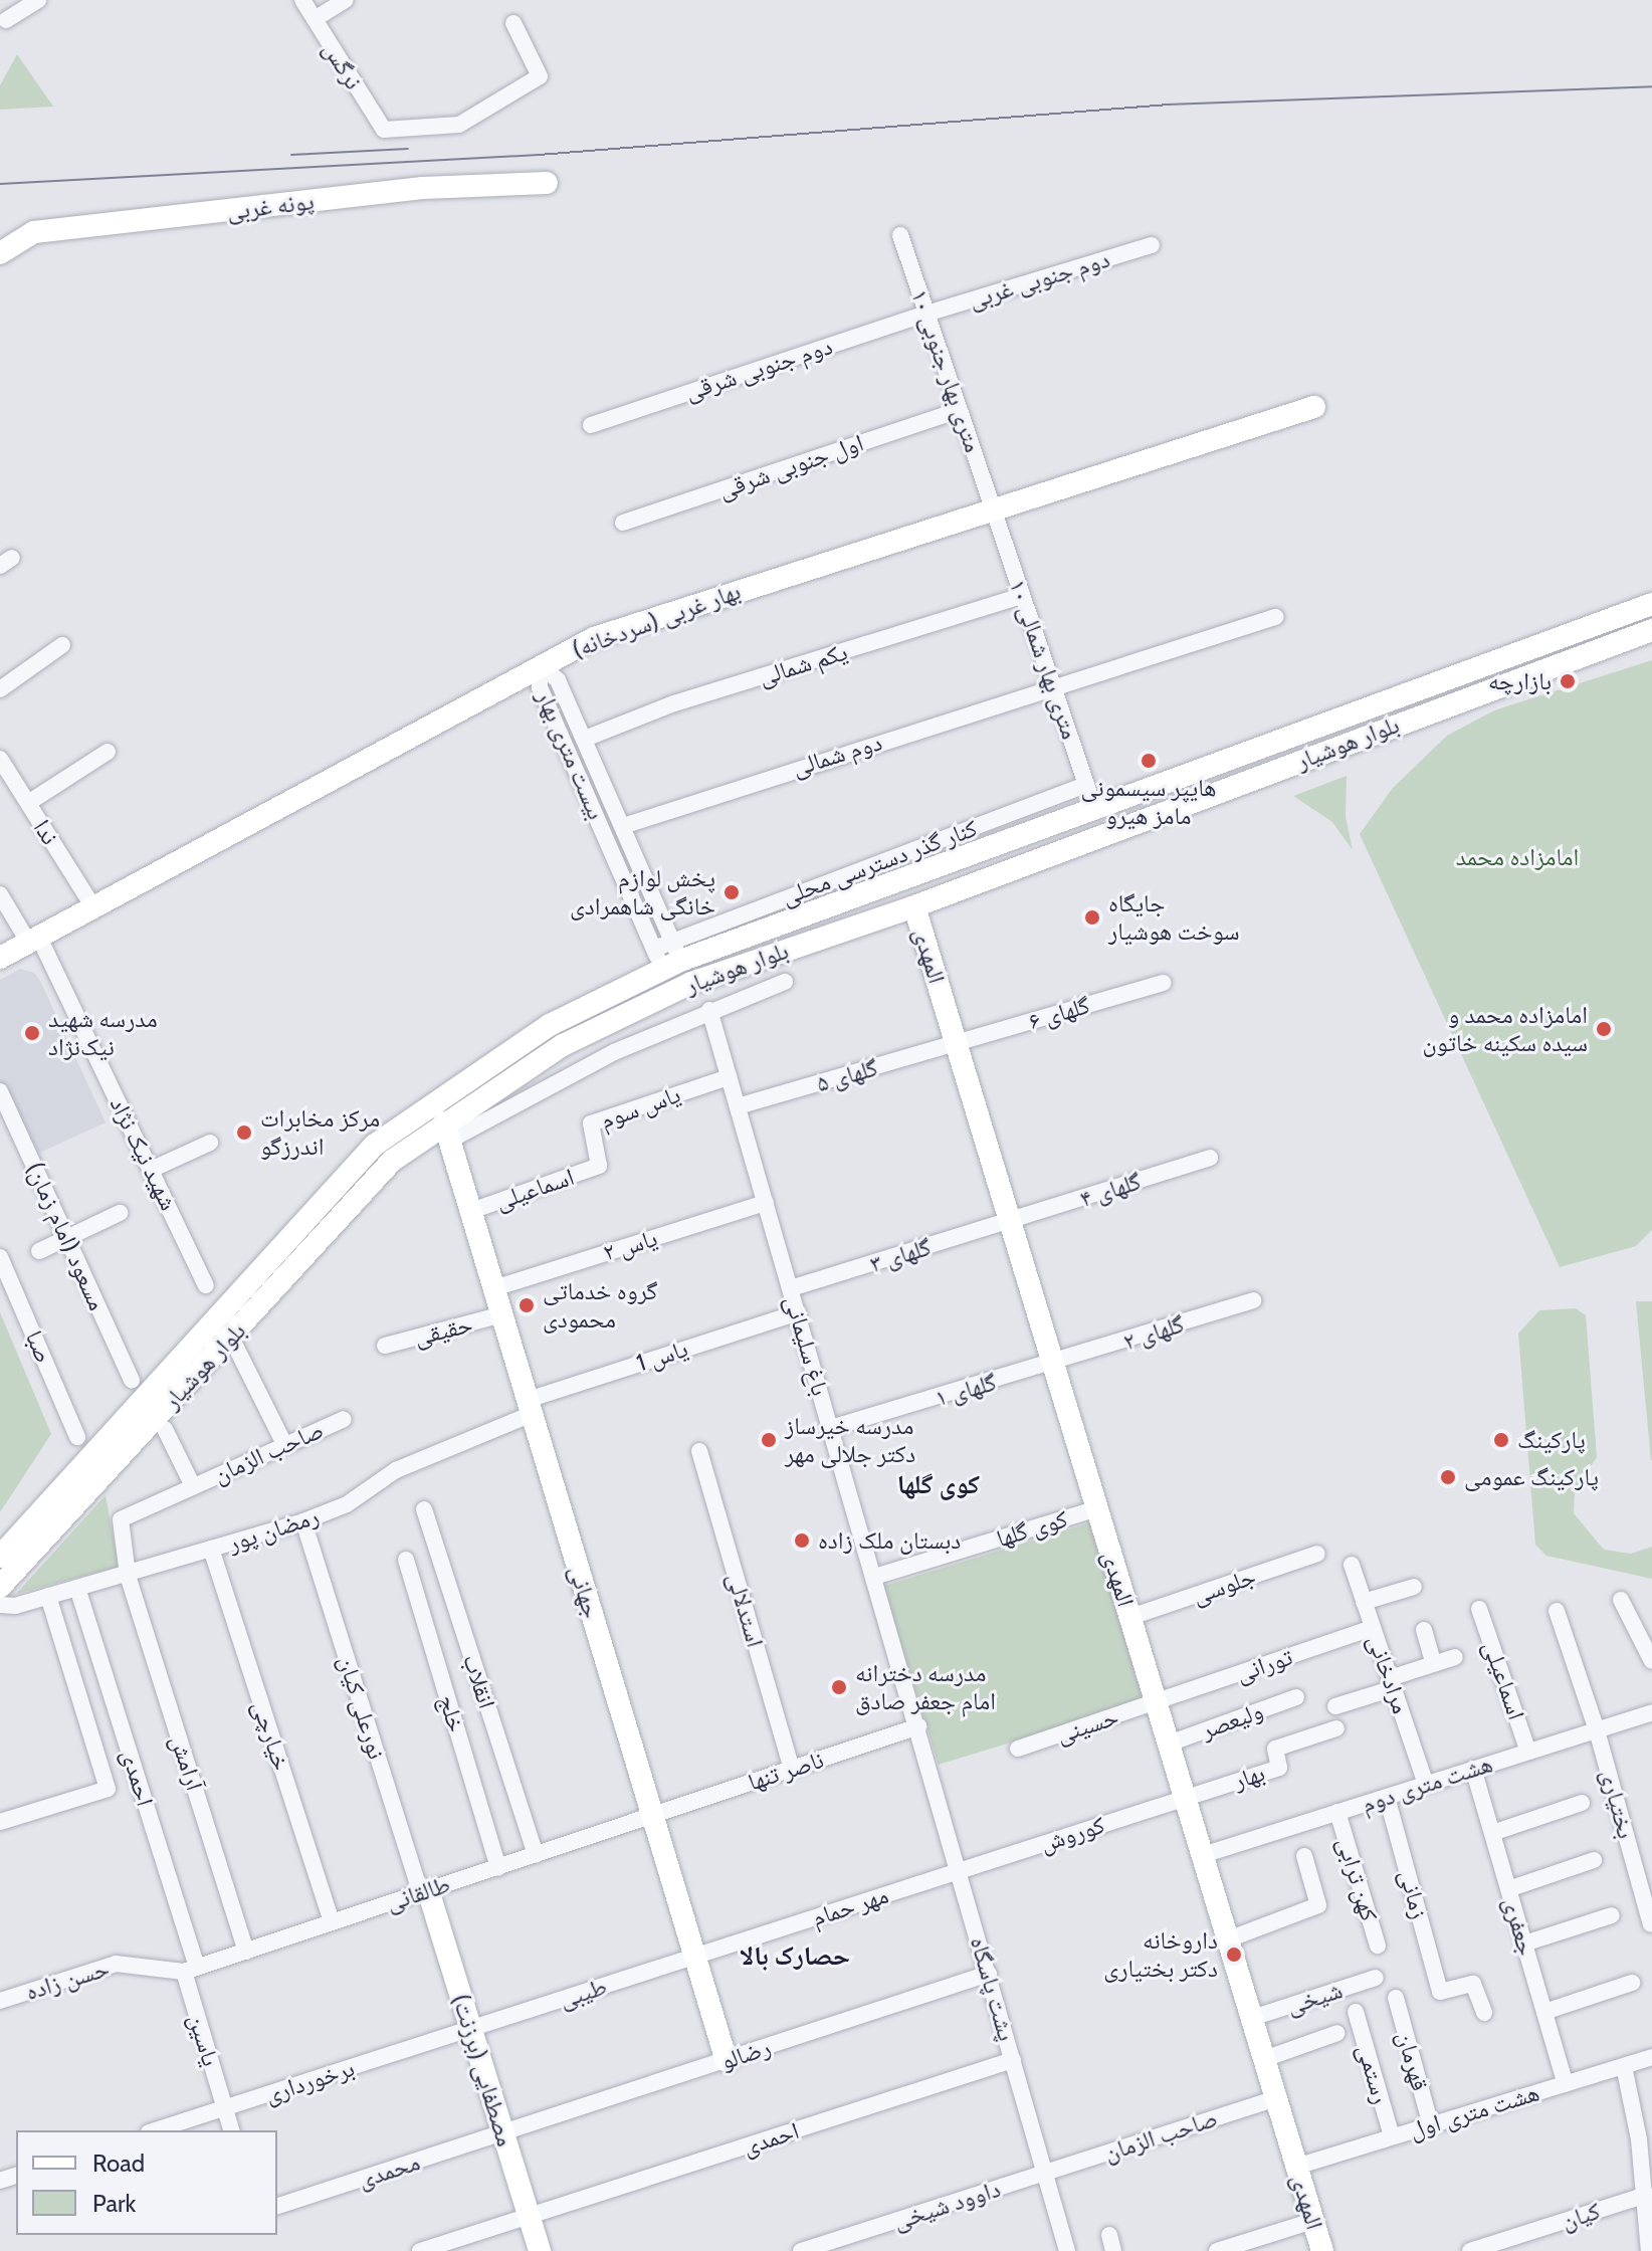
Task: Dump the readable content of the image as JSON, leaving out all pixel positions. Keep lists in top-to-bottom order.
{
  "streets": {
    "street": [
      "نرگس",
      "پونه غربی",
      "دوم جنوبی غربی",
      "دوم جنوبی شرقی",
      "۱۰ متری بهار جنوبی",
      "اول جنوبی شرقی",
      "بهار غربی (سردخانه)",
      "۱۰ متری بهار شمالی",
      "یکم شمالی",
      "بلوار هوشیار",
      "بیست متری بهار",
      "دوم شمالی",
      "ندا",
      "کنار گذر دسترسی محلی",
      "المهدی",
      "گلهای ۶",
      "گلهای ۵",
      "یاس سوم",
      "شهید نیک نژاد",
      "اسماعیلی",
      "گلهای ۴",
      "مسعود (امام زمان)",
      "یاس ۲",
      "گلهای ۳",
      "حقیقی",
      "گلهای ۲",
      "باغ سلیمانی",
      "صبا",
      "یاس 1",
      "گلهای ۱",
      "صاحب الزمان",
      "کوی گلها",
      "رمضان پور",
      "جلوسی",
      "جهانی",
      "استدلالی",
      "تورانی",
      "مرادخانی",
      "انقلاب",
      "نورعلی کیان",
      "خلج",
      "ولیعصر",
      "حسینی",
      "خیارچی",
      "آرامش",
      "ناصر تنها",
      "بهار",
      "احمدی",
      "هشت متری دوم",
      "بختیاری",
      "کوروش",
      "کهن ترابی",
      "طالقانی",
      "زمانی",
      "مهر حمام",
      "جعفری",
      "حسن زاده",
      "پشت پاسگاه",
      "طیبی",
      "شیخی",
      "یاسین",
      "رضالو",
      "قهرمان",
      "مصطفایی (برزنت)",
      "رستمی",
      "برخورداری",
      "هشت متری اول",
      "محمدی",
      "داوود شیخی",
      "کیان"
    ]
  },
  "crossings": [
    ["دوم جنوبی غربی", "دوم جنوبی شرقی"],
    ["دوم جنوبی غربی", "۱۰ متری بهار جنوبی"],
    ["دوم جنوبی شرقی", "۱۰ متری بهار جنوبی"],
    ["۱۰ متری بهار جنوبی", "اول جنوبی شرقی"],
    ["۱۰ متری بهار جنوبی", "بهار غربی (سردخانه)"],
    ["۱۰ متری بهار جنوبی", "۱۰ متری بهار شمالی"],
    ["بهار غربی (سردخانه)", "۱۰ متری بهار شمالی"],
    ["بهار غربی (سردخانه)", "بیست متری بهار"],
    ["بهار غربی (سردخانه)", "ندا"],
    ["بهار غربی (سردخانه)", "شهید نیک نژاد"],
    ["۱۰ متری بهار شمالی", "یکم شمالی"],
    ["۱۰ متری بهار شمالی", "بلوار هوشیار"],
    ["۱۰ متری بهار شمالی", "دوم شمالی"],
    ["۱۰ متری بهار شمالی", "کنار گذر دسترسی محلی"],
    ["یکم شمالی", "بیست متری بهار"],
    ["بلوار هوشیار", "بیست متری بهار"],
    ["بلوار هوشیار", "کنار گذر دسترسی محلی"],
    ["بلوار هوشیار", "المهدی"],
    ["بلوار هوشیار", "جهانی"],
    ["بیست متری بهار", "دوم شمالی"],
    ["بیست متری بهار", "کنار گذر دسترسی محلی"],
    ["المهدی", "گلهای ۶"],
    ["المهدی", "گلهای ۵"],
    ["المهدی", "گلهای ۴"],
    ["المهدی", "گلهای ۳"],
    ["المهدی", "گلهای ۲"],
    ["المهدی", "گلهای ۱"],
    ["المهدی", "صاحب الزمان"],
    ["المهدی", "کوی گلها"],
    ["المهدی", "جلوسی"],
    ["المهدی", "تورانی"],
    ["المهدی", "ولیعصر"],
    ["المهدی", "حسینی"],
    ["المهدی", "بهار"],
    ["المهدی", "هشت متری دوم"],
    ["المهدی", "کوروش"],
    ["المهدی", "شیخی"],
    ["المهدی", "هشت متری اول"],
    ["گلهای ۶", "گلهای ۵"],
    ["گلهای ۵", "باغ سلیمانی"],
    ["یاس سوم", "اسماعیلی"],
    ["یاس سوم", "باغ سلیمانی"],
    ["اسماعیلی", "جهانی"],
    ["اسماعیلی", "هشت متری دوم"],
    ["گلهای ۴", "گلهای ۳"],
    ["یاس ۲", "باغ سلیمانی"],
    ["یاس ۲", "جهانی"],
    ["گلهای ۳", "باغ سلیمانی"],
    ["حقیقی", "جهانی"],
    ["گلهای ۲", "گلهای ۱"],
    ["باغ سلیمانی", "یاس 1"],
    ["باغ سلیمانی", "گلهای ۱"],
    ["باغ سلیمانی", "کوی گلها"],
    ["باغ سلیمانی", "ناصر تنها"],
    ["باغ سلیمانی", "پشت پاسگاه"],
    ["یاس 1", "رمضان پور"],
    ["یاس 1", "جهانی"],
    ["صاحب الزمان", "رمضان پور"],
    ["صاحب الزمان", "آرامش"],
    ["صاحب الزمان", "پشت پاسگاه"],
    ["صاحب الزمان", "داوود شیخی"],
    ["رمضان پور", "جهانی"],
    ["رمضان پور", "نورعلی کیان"],
    ["رمضان پور", "خیارچی"],
    ["رمضان پور", "آرامش"],
    ["رمضان پور", "احمدی"],
    ["جهانی", "ناصر تنها"],
    ["جهانی", "طالقانی"],
    ["جهانی", "مهر حمام"],
    ["جهانی", "طیبی"],
    ["جهانی", "رضالو"],
    ["استدلالی", "ناصر تنها"],
    ["تورانی", "مرادخانی"],
    ["تورانی", "حسینی"],
    ["مرادخانی", "هشت متری دوم"],
    ["انقلاب", "طالقانی"],
    ["نورعلی کیان", "طالقانی"],
    ["نورعلی کیان", "مصطفایی (برزنت)"],
    ["خلج", "طالقانی"],
    ["خیارچی", "طالقانی"],
    ["آرامش", "طالقانی"],
    ["ناصر تنها", "طالقانی"],
    ["ناصر تنها", "پشت پاسگاه"],
    ["بهار", "کوروش"],
    ["احمدی", "طالقانی"],
    ["احمدی", "حسن زاده"],
    ["احمدی", "پشت پاسگاه"],
    ["احمدی", "یاسین"],
    ["احمدی", "مصطفایی (برزنت)"],
    ["هشت متری دوم", "بختیاری"],
    ["هشت متری دوم", "کهن ترابی"],
    ["هشت متری دوم", "زمانی"],
    ["هشت متری دوم", "جعفری"],
    ["کوروش", "مهر حمام"],
    ["کوروش", "پشت پاسگاه"],
    ["طالقانی", "حسن زاده"],
    ["طالقانی", "یاسین"],
    ["طالقانی", "مصطفایی (برزنت)"],
    ["مهر حمام", "پشت پاسگاه"],
    ["مهر حمام", "طیبی"],
    ["جعفری", "هشت متری اول"],
    ["حسن زاده", "یاسین"],
    ["پشت پاسگاه", "رضالو"],
    ["پشت پاسگاه", "داوود شیخی"],
    ["طیبی", "مصطفایی (برزنت)"],
    ["طیبی", "برخورداری"],
    ["یاسین", "برخورداری"],
    ["رضالو", "مصطفایی (برزنت)"],
    ["رضالو", "محمدی"],
    ["قهرمان", "هشت متری اول"],
    ["مصطفایی (برزنت)", "برخورداری"],
    ["مصطفایی (برزنت)", "محمدی"],
    ["رستمی", "هشت متری اول"]
  ],
  "districts": ["کوی گلها", "حصارک بالا"],
  "parks": ["امامزاده محمد"],
  "places": [
    "بازارچه",
    "هایپر سیسمونی مامز هیرو",
    "پخش لوازم خانگی شاهمرادی",
    "جایگاه سوخت هوشیار",
    "امامزاده محمد و سیده سکینه خاتون",
    "مدرسه شهید نیک‌نژاد",
    "مرکز مخابرات اندرزگو",
    "گروه خدماتی محمودی",
    "مدرسه خیرساز دکتر جلالی مهر",
    "پارکینگ",
    "پارکینگ عمومی",
    "دبستان ملک زاده",
    "مدرسه دخترانه امام جعفر صادق",
    "داروخانه دکتر بختیاری"
  ],
  "legend": ["Road", "Park"]
}
